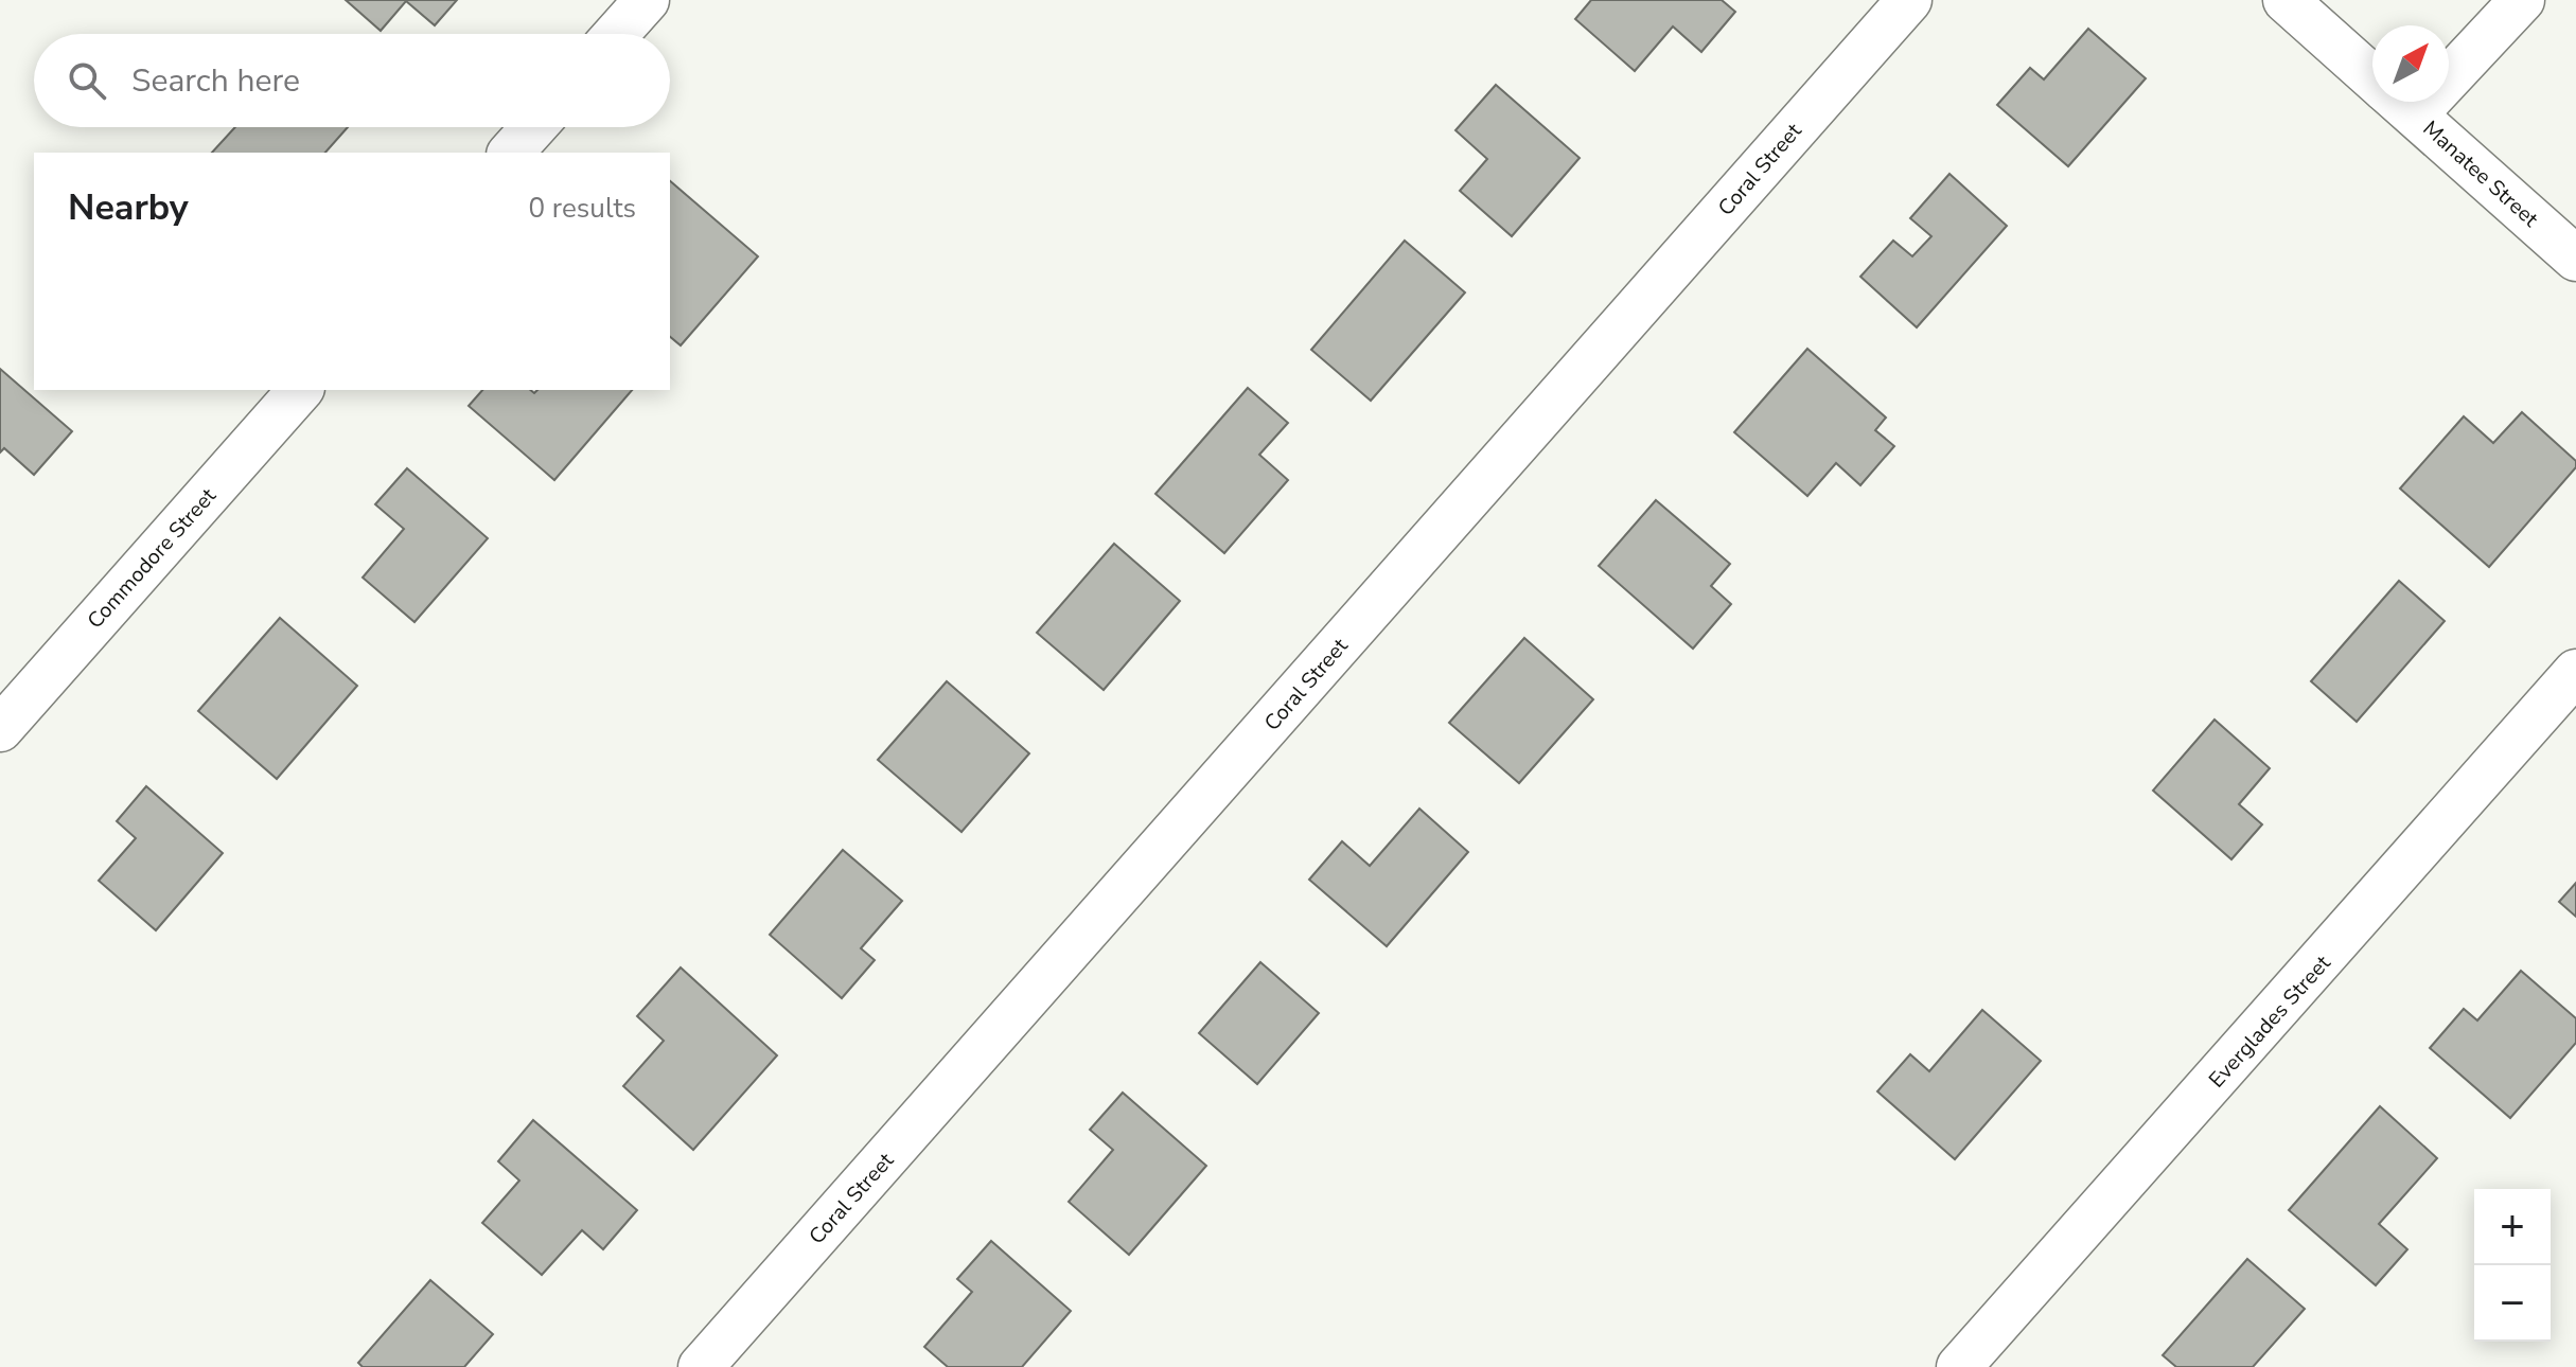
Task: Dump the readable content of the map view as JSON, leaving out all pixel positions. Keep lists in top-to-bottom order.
{
  "streets": {
    "street": [
      "Coral Street",
      "Manatee Street",
      "Commodore Street",
      "Everglades Street"
    ]
  },
  "north": "top right",
  "page": {
    "search": "Search here",
    "heading": ["Nearby", "0 results"],
    "map_buttons": ["+", "−"]
  }
}
